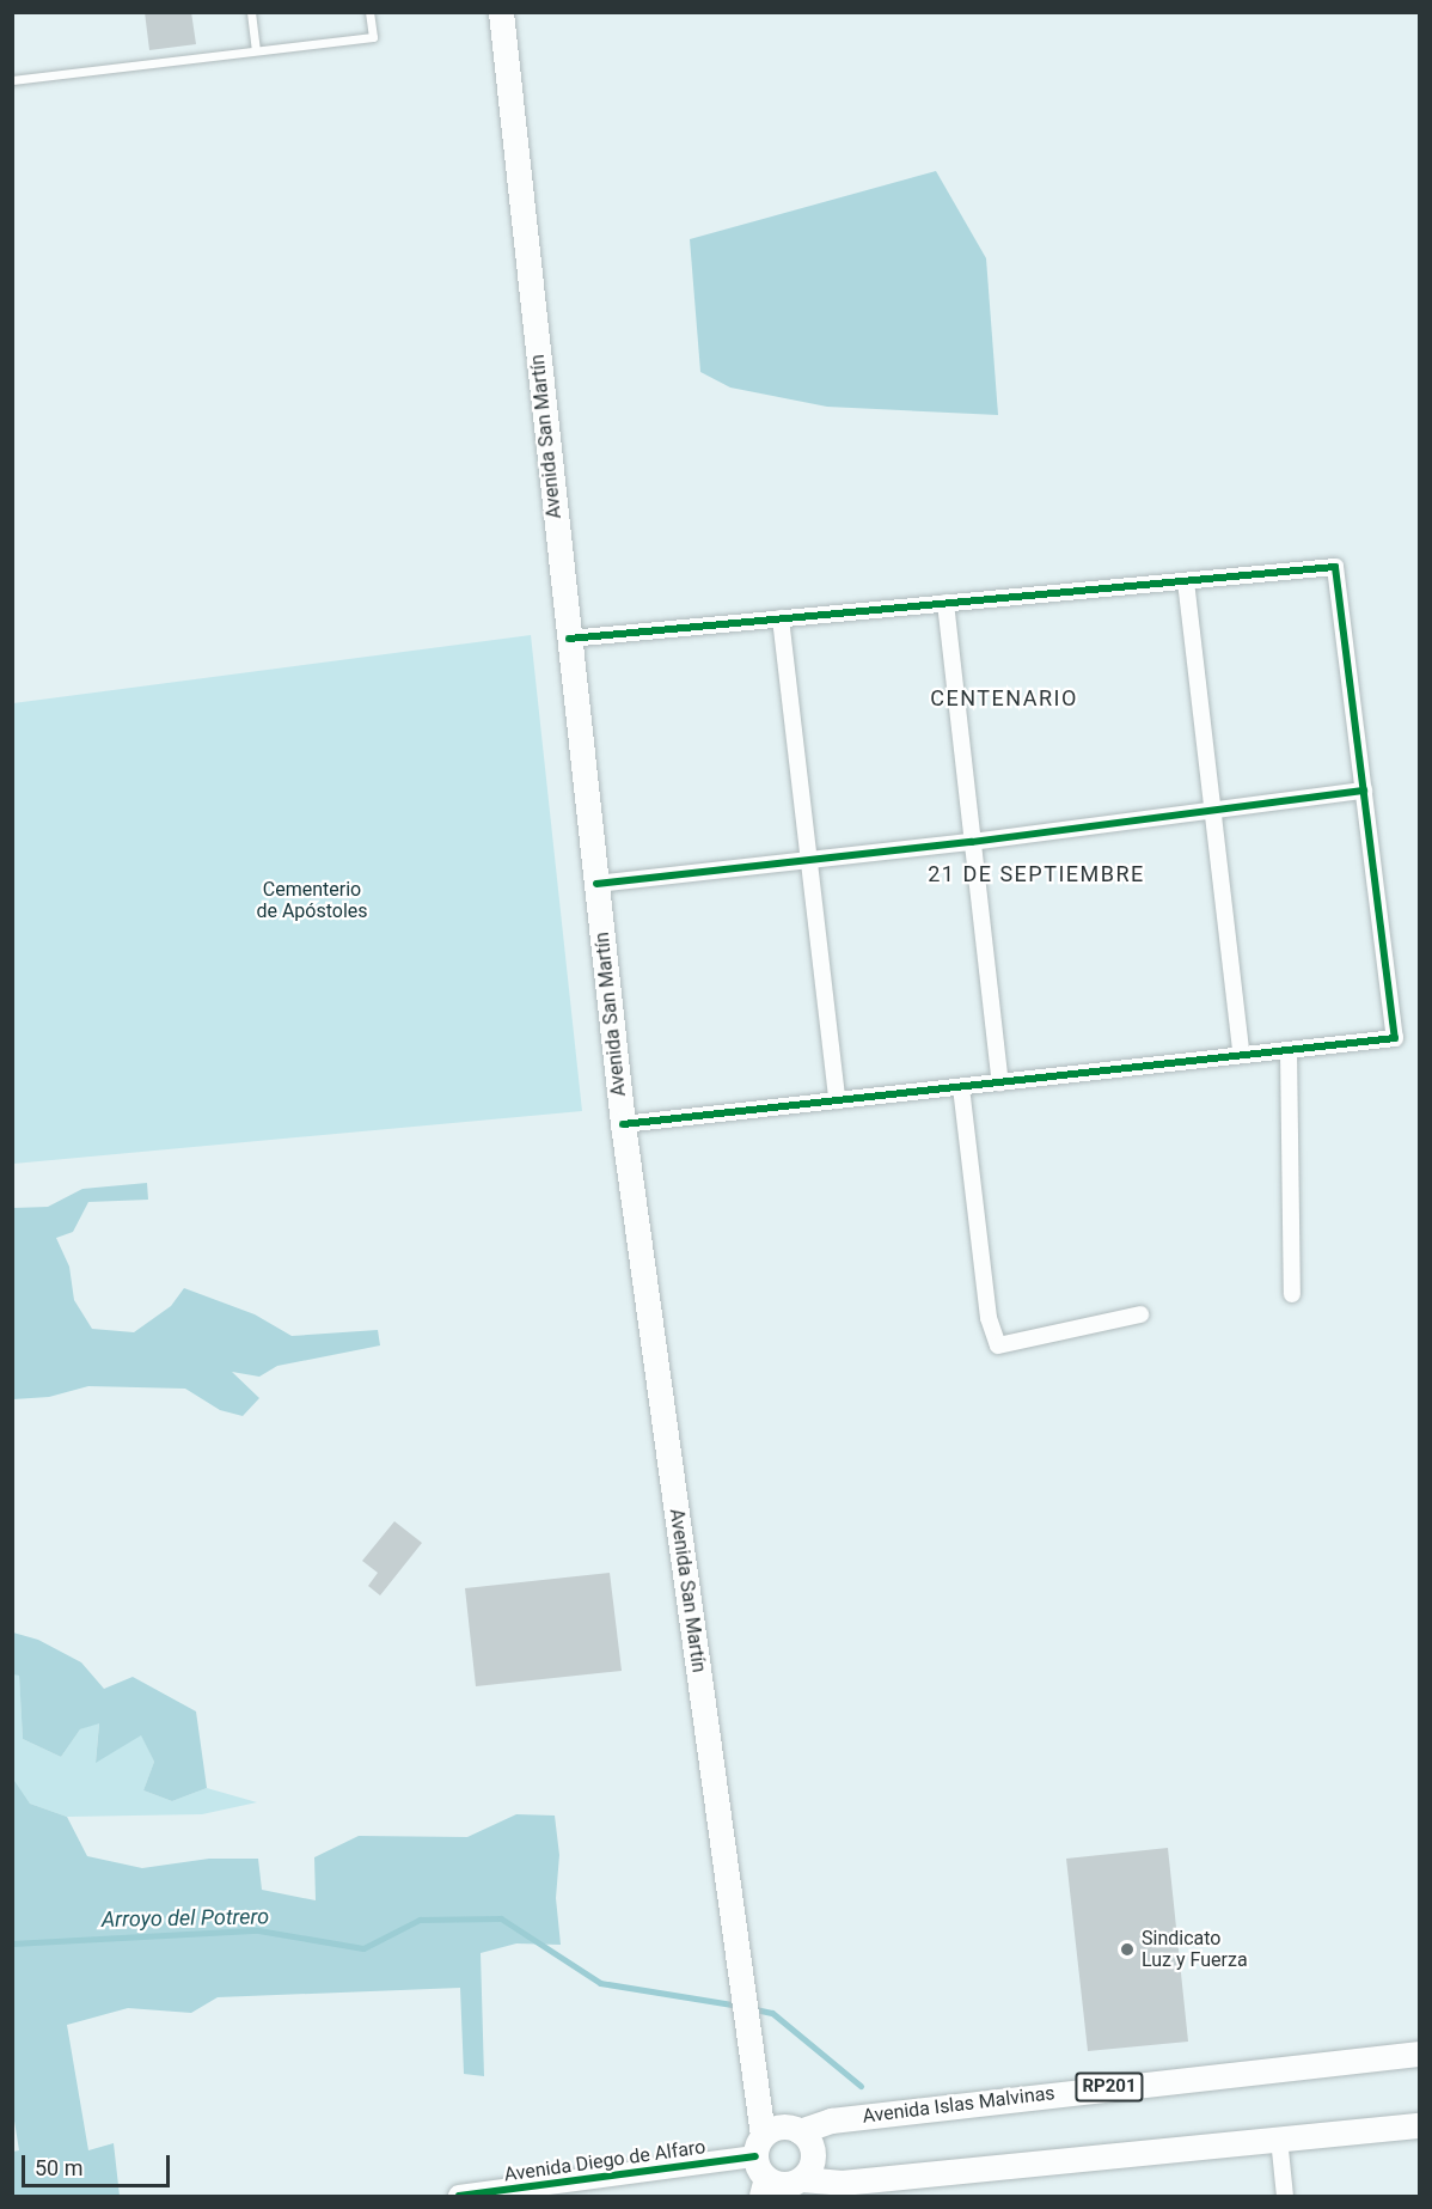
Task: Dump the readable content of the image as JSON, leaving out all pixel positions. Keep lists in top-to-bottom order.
{
  "streets": {
    "main road": ["Avenida San Martín", "RP201", "Avenida Islas Malvinas"],
    "street": ["Avenida Diego de Alfaro"]
  },
  "crossings": [
    ["Avenida San Martín", "RP201"],
    ["Avenida San Martín", "Avenida Diego de Alfaro"],
    ["RP201", "Avenida Islas Malvinas"],
    ["RP201", "Avenida Diego de Alfaro"]
  ],
  "districts": ["CENTENARIO", "21 DE SEPTIEMBRE"],
  "water": ["Arroyo del Potrero"],
  "parks": ["Cementerio de Apóstoles"],
  "places": ["Sindicato Luz y Fuerza"],
  "scale_bar": "50 m"
}
